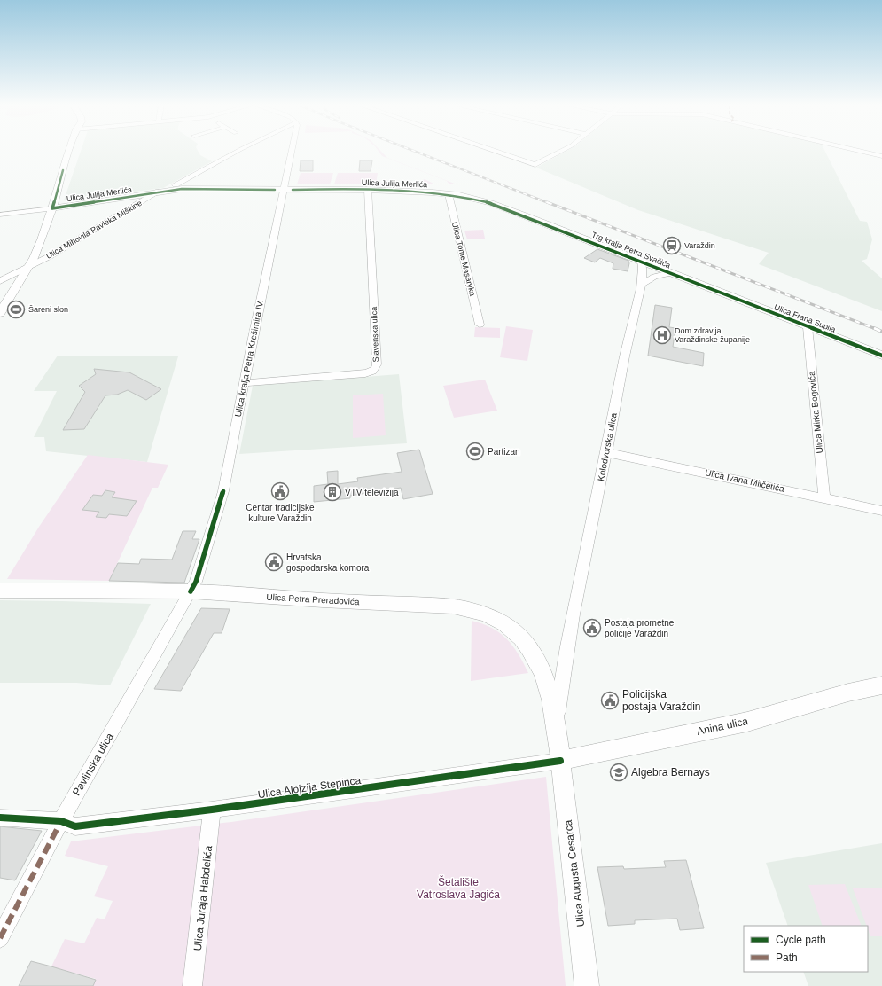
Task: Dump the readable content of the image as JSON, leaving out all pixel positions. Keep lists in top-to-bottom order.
{
  "streets": {
    "main road": [
      "Ulica Julija Merlića",
      "Trg kralja Petra Svačića",
      "Ulica Frana Supila",
      "Ulica Petra Preradovića",
      "Anina ulica",
      "Ulica Augusta Cesarca"
    ],
    "street": [
      "Ulica Mihovila Pavleka Miškine",
      "Ulica Tome Masaryka",
      "Slavenska ulica",
      "Ulica kralja Petra Krešimira IV.",
      "Ulica Mirka Bogovića",
      "Kolodvorska ulica",
      "Ulica Ivana Milčetića",
      "Pavlinska ulica",
      "Ulica Alojzija Stepinca",
      "Ulica Juraja Habdelića"
    ]
  },
  "crossings": [
    ["Ulica Julija Merlića", "Ulica Mihovila Pavleka Miškine"],
    ["Ulica Julija Merlića", "Trg kralja Petra Svačića"],
    ["Ulica Julija Merlića", "Ulica Tome Masaryka"],
    ["Ulica Julija Merlića", "Slavenska ulica"],
    ["Ulica Julija Merlića", "Ulica kralja Petra Krešimira IV."],
    ["Trg kralja Petra Svačića", "Ulica Frana Supila"],
    ["Trg kralja Petra Svačića", "Kolodvorska ulica"],
    ["Ulica Frana Supila", "Ulica Mirka Bogovića"],
    ["Slavenska ulica", "Ulica kralja Petra Krešimira IV."],
    ["Ulica kralja Petra Krešimira IV.", "Ulica Petra Preradovića"],
    ["Ulica kralja Petra Krešimira IV.", "Pavlinska ulica"],
    ["Ulica Mirka Bogovića", "Ulica Ivana Milčetića"],
    ["Kolodvorska ulica", "Ulica Ivana Milčetića"],
    ["Kolodvorska ulica", "Ulica Petra Preradovića"],
    ["Ulica Petra Preradovića", "Anina ulica"],
    ["Ulica Petra Preradovića", "Pavlinska ulica"],
    ["Ulica Petra Preradovića", "Ulica Alojzija Stepinca"],
    ["Ulica Petra Preradovića", "Ulica Augusta Cesarca"],
    ["Anina ulica", "Ulica Alojzija Stepinca"],
    ["Anina ulica", "Ulica Augusta Cesarca"],
    ["Pavlinska ulica", "Ulica Alojzija Stepinca"],
    ["Ulica Alojzija Stepinca", "Ulica Augusta Cesarca"],
    ["Ulica Alojzija Stepinca", "Ulica Juraja Habdelića"]
  ],
  "parks": ["Šetalište Vatroslava Jagića"],
  "places": {
    "station": ["Varaždin"],
    "sports": ["Šareni slon", "Partizan"],
    "hospital": ["Dom zdravlja Varaždinske županije"],
    "public building": [
      "Centar tradicijske kulture Varaždin",
      "Hrvatska gospodarska komora",
      "Postaja prometne policije Varaždin",
      "Policijska postaja Varaždin"
    ],
    "building": ["VTV televizija"],
    "school or university": ["Algebra Bernays"]
  },
  "legend": ["Cycle path", "Path"]
}
